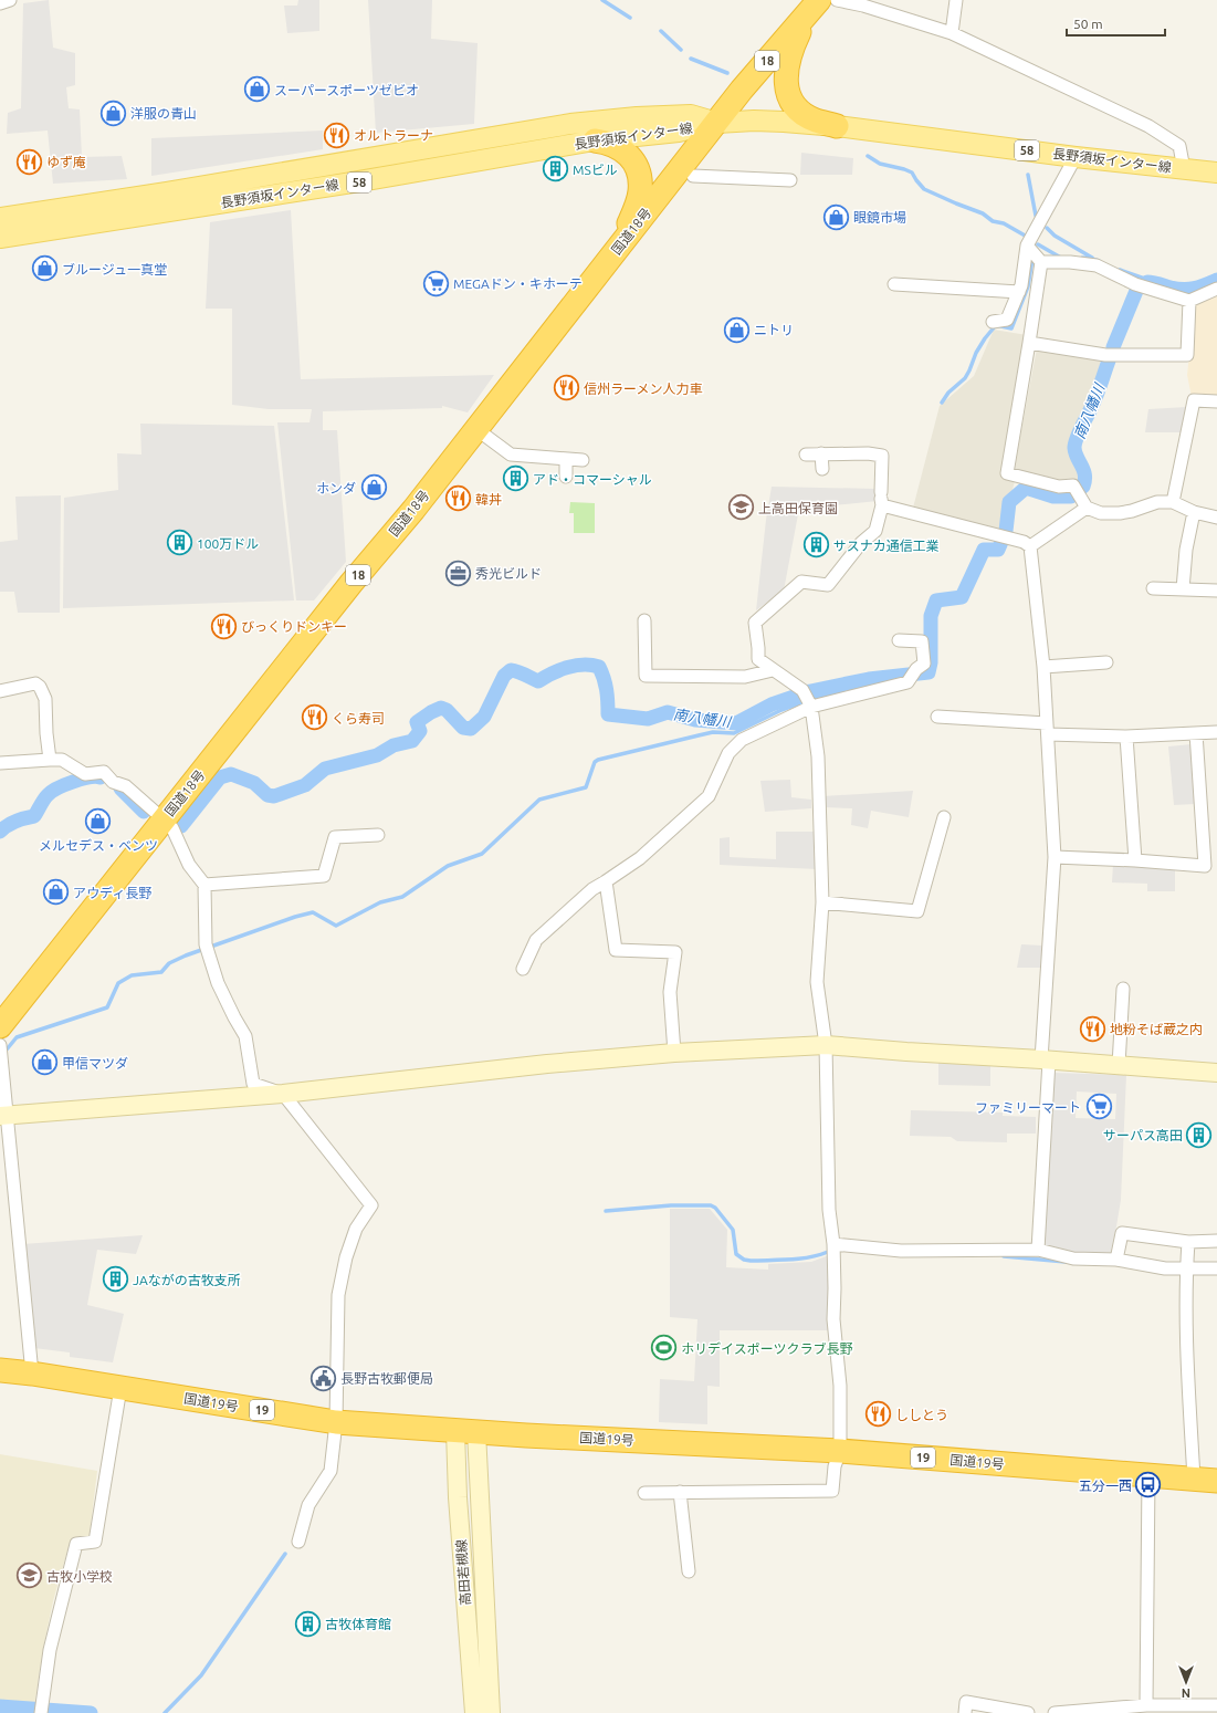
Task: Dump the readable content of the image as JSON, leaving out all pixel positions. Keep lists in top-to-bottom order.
{
  "streets": {
    "highway": [
      "18",
      "国道18号",
      "国道19号",
      "19"
    ],
    "main road": ["長野須坂インター線", "58"],
    "street": ["高田若槻線"]
  },
  "crossings": [
    ["長野須坂インター線", "国道18号"],
    ["国道19号", "高田若槻線"]
  ],
  "water": ["南八幡川"],
  "places": {
    "shop": [
      "スーパースポーツゼビオ",
      "洋服の青山",
      "眼鏡市場",
      "ブルージュ一真堂",
      "ニトリ",
      "ホンダ",
      "メルセデス・ベンツ",
      "アウディ長野",
      "甲信マツダ"
    ],
    "restaurant": [
      "オルトラーナ",
      "ゆず庵",
      "信州ラーメン人力車",
      "韓丼",
      "びっくりドンキー",
      "くら寿司",
      "地粉そば蔵之内",
      "ししとう"
    ],
    "building": [
      "MSビル",
      "アド・コマーシャル",
      "100万ドル",
      "サスナカ通信工業",
      "サーパス高田",
      "JAながの古牧支所",
      "古牧体育館"
    ],
    "supermarket": ["MEGAドン・キホーテ", "ファミリーマート"],
    "school or university": ["上高田保育園", "古牧小学校"],
    "office": ["秀光ビルド"],
    "sports": ["ホリデイスポーツクラブ長野"],
    "public building": ["長野古牧郵便局"],
    "bus stop": ["五分一西"]
  },
  "scale_bar": "50 m",
  "north": "bottom"
}
